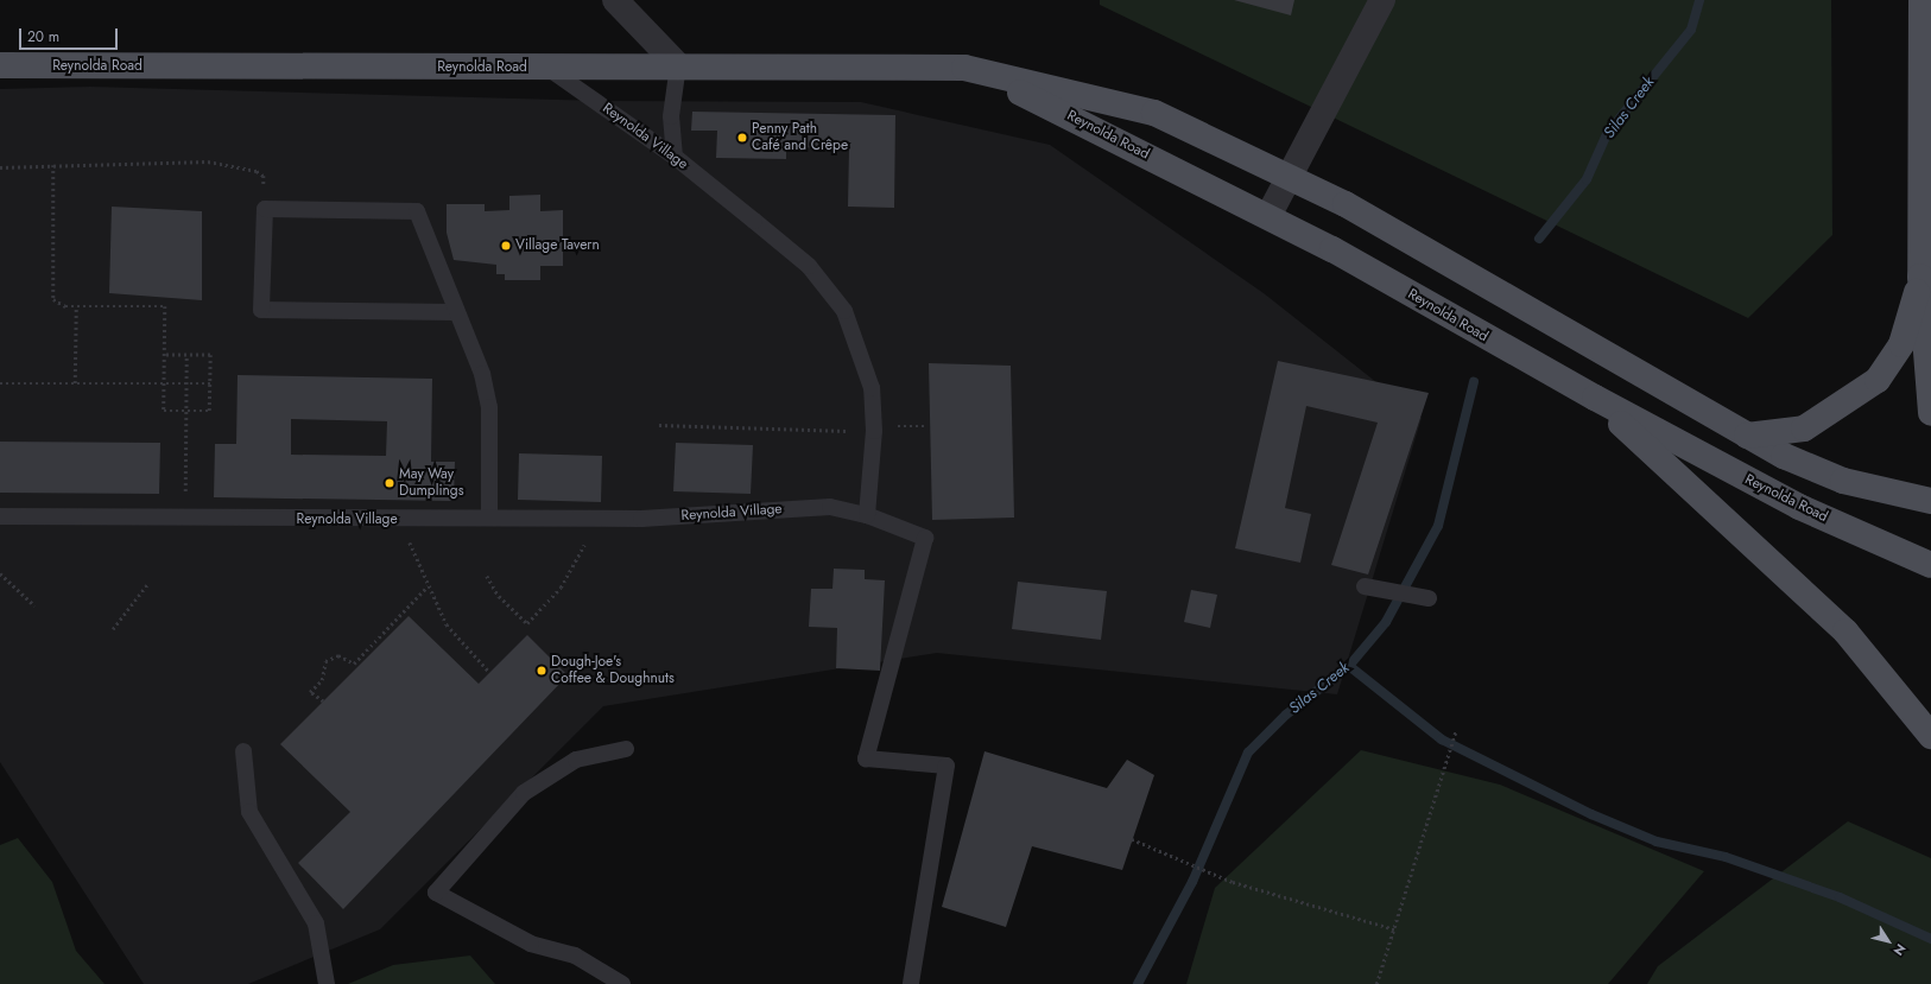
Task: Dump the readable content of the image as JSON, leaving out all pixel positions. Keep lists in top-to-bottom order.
{
  "streets": {
    "main road": ["Reynolda Road"],
    "lane": ["Reynolda Village"]
  },
  "crossings": [
    ["Reynolda Road", "Reynolda Village"]
  ],
  "water": ["Silas Creek"],
  "places": [
    "Penny Path Café and Crêpe",
    "Village Tavern",
    "May Way Dumplings",
    "Dough-Joe's Coffee & Doughnuts"
  ],
  "scale_bar": "20 m",
  "north": "bottom right"
}
